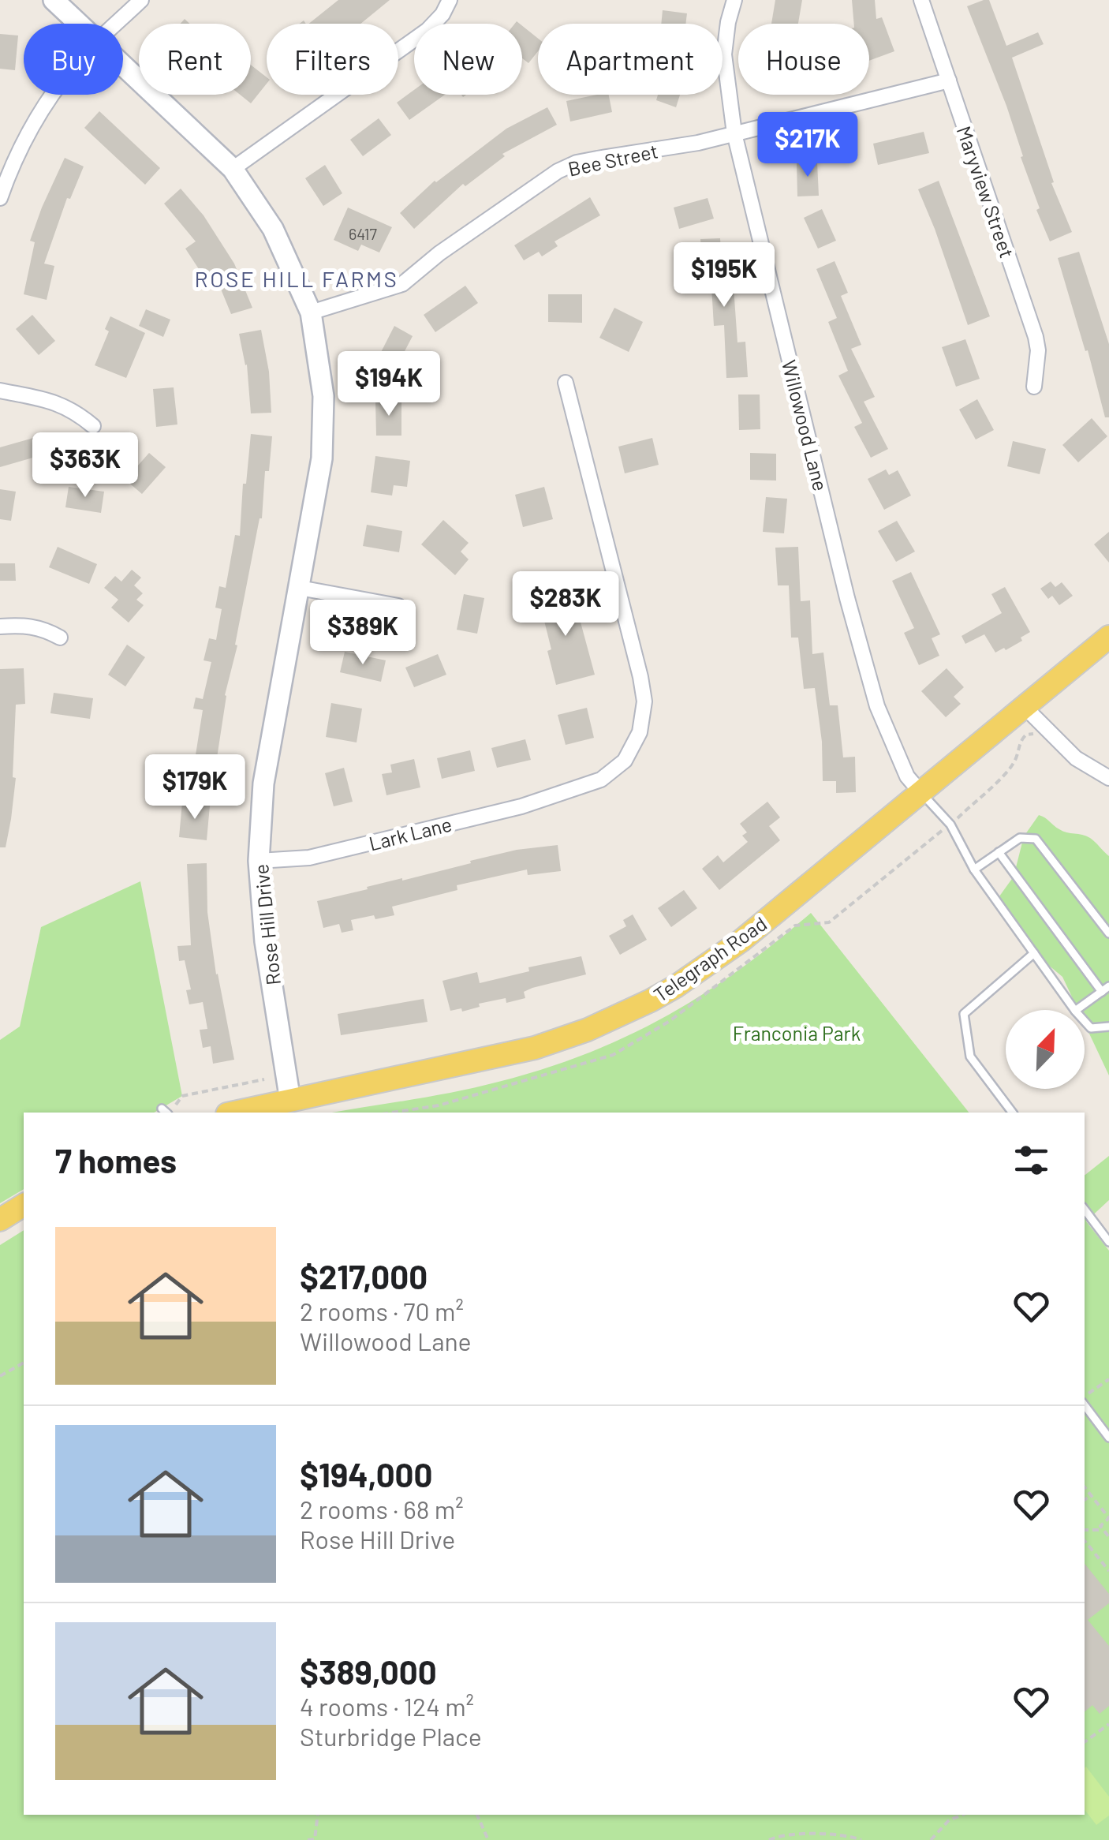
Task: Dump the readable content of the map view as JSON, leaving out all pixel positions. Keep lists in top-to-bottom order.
{
  "streets": {
    "main road": ["Telegraph Road"],
    "street": [
      "Bee Street",
      "Maryview Street",
      "Willowood Lane",
      "Lark Lane",
      "Rose Hill Drive"
    ]
  },
  "crossings": [
    ["Bee Street", "Maryview Street"],
    ["Bee Street", "Willowood Lane"],
    ["Bee Street", "Rose Hill Drive"],
    ["Willowood Lane", "Telegraph Road"],
    ["Lark Lane", "Rose Hill Drive"],
    ["Rose Hill Drive", "Telegraph Road"]
  ],
  "districts": ["ROSE HILL FARMS"],
  "parks": ["Franconia Park"],
  "house_numbers": ["6417"],
  "north": "top right",
  "page": {
    "chip": [
      "Buy",
      "Rent",
      "Filters",
      "New",
      "Apartment",
      "House"
    ],
    "price": [
      "$217K",
      "$195K",
      "$194K",
      "$363K",
      "$283K",
      "$389K",
      "$179K"
    ],
    "heading": "7 homes",
    "list": [
      {
        "name": "$217,000",
        "note": "2 rooms · 70 m² · Willowood Lane"
      },
      {
        "name": "$194,000",
        "note": "2 rooms · 68 m² · Rose Hill Drive"
      },
      {
        "name": "$389,000",
        "note": "4 rooms · 124 m² · Sturbridge Place"
      }
    ]
  }
}
